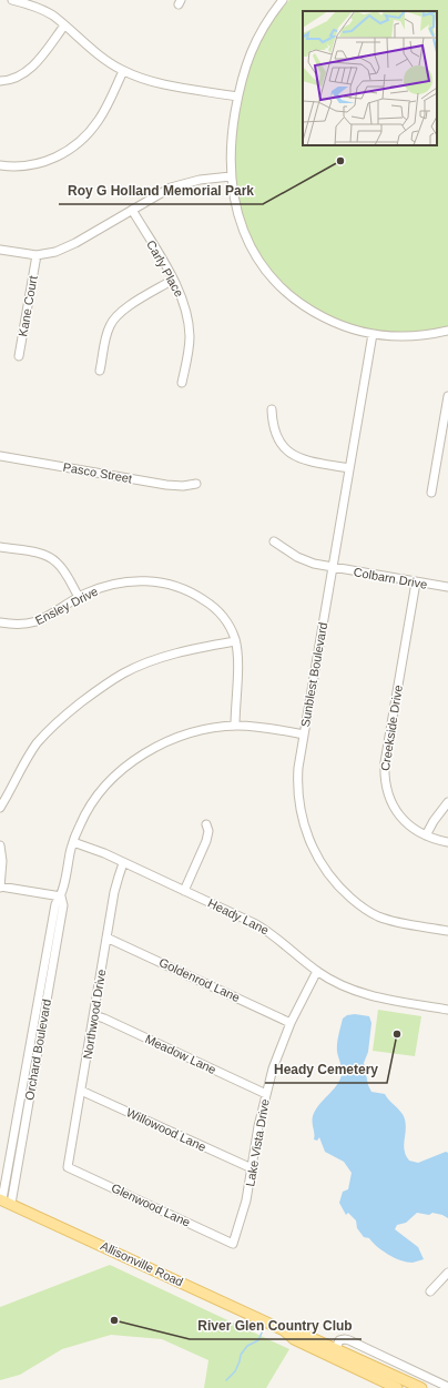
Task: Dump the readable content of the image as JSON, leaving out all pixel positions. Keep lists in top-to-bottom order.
{
  "streets": {
    "main road": ["Allisonville Road"],
    "street": [
      "Carly Place",
      "Kane Court",
      "Pasco Street",
      "Colbarn Drive",
      "Ensley Drive",
      "Sunblest Boulevard",
      "Creekside Drive",
      "Heady Lane",
      "Goldenrod Lane",
      "Northwood Drive",
      "Orchard Boulevard",
      "Meadow Lane",
      "Willowood Lane",
      "Lake Vista Drive",
      "Glenwood Lane"
    ]
  },
  "crossings": [
    ["Colbarn Drive", "Sunblest Boulevard"],
    ["Colbarn Drive", "Creekside Drive"],
    ["Ensley Drive", "Orchard Boulevard"],
    ["Sunblest Boulevard", "Orchard Boulevard"],
    ["Heady Lane", "Northwood Drive"],
    ["Heady Lane", "Orchard Boulevard"],
    ["Heady Lane", "Lake Vista Drive"],
    ["Goldenrod Lane", "Northwood Drive"],
    ["Goldenrod Lane", "Lake Vista Drive"],
    ["Northwood Drive", "Meadow Lane"],
    ["Northwood Drive", "Willowood Lane"],
    ["Northwood Drive", "Glenwood Lane"],
    ["Orchard Boulevard", "Allisonville Road"],
    ["Meadow Lane", "Lake Vista Drive"],
    ["Willowood Lane", "Lake Vista Drive"],
    ["Lake Vista Drive", "Glenwood Lane"]
  ],
  "places": ["Roy G Holland Memorial Park", "Heady Cemetery", "River Glen Country Club"]
}
